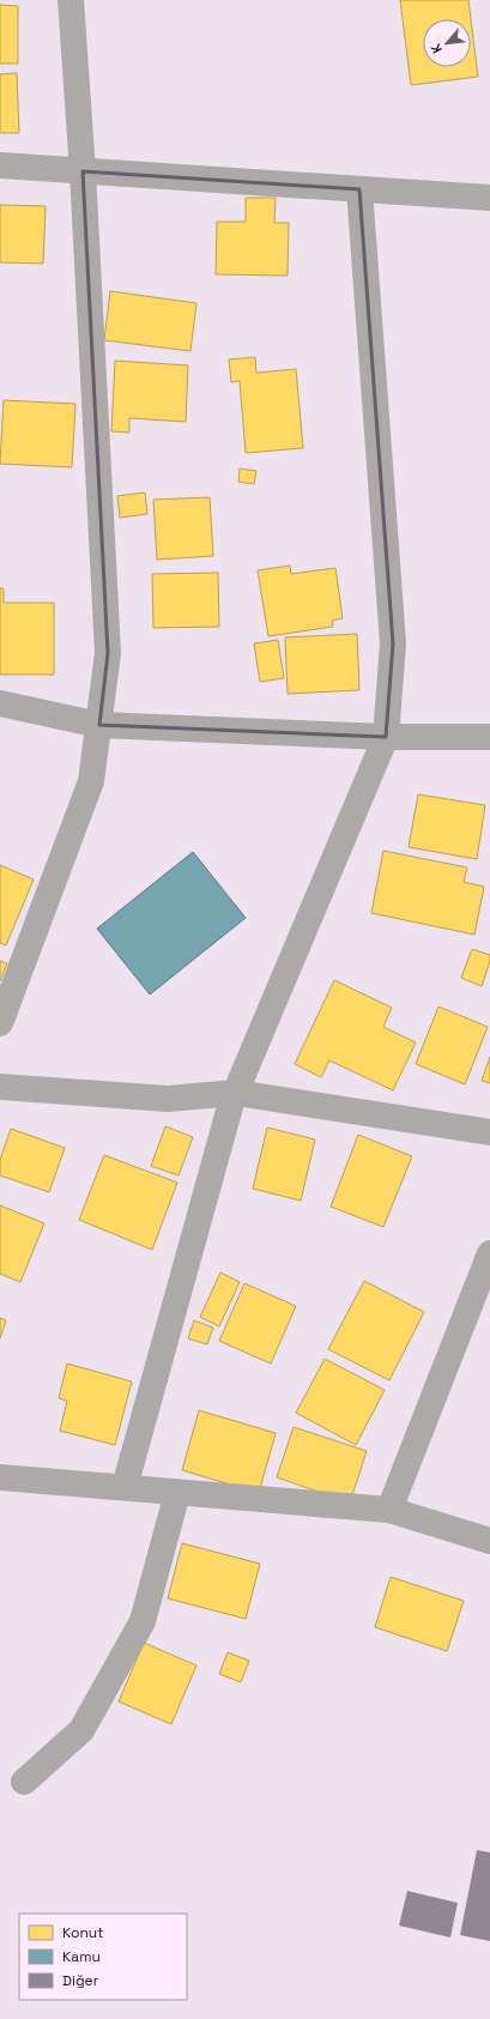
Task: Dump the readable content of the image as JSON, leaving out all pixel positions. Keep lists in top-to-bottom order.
{
  "legend": ["Konut", "Kamu", "Diğer"],
  "north": "bottom left"
}
